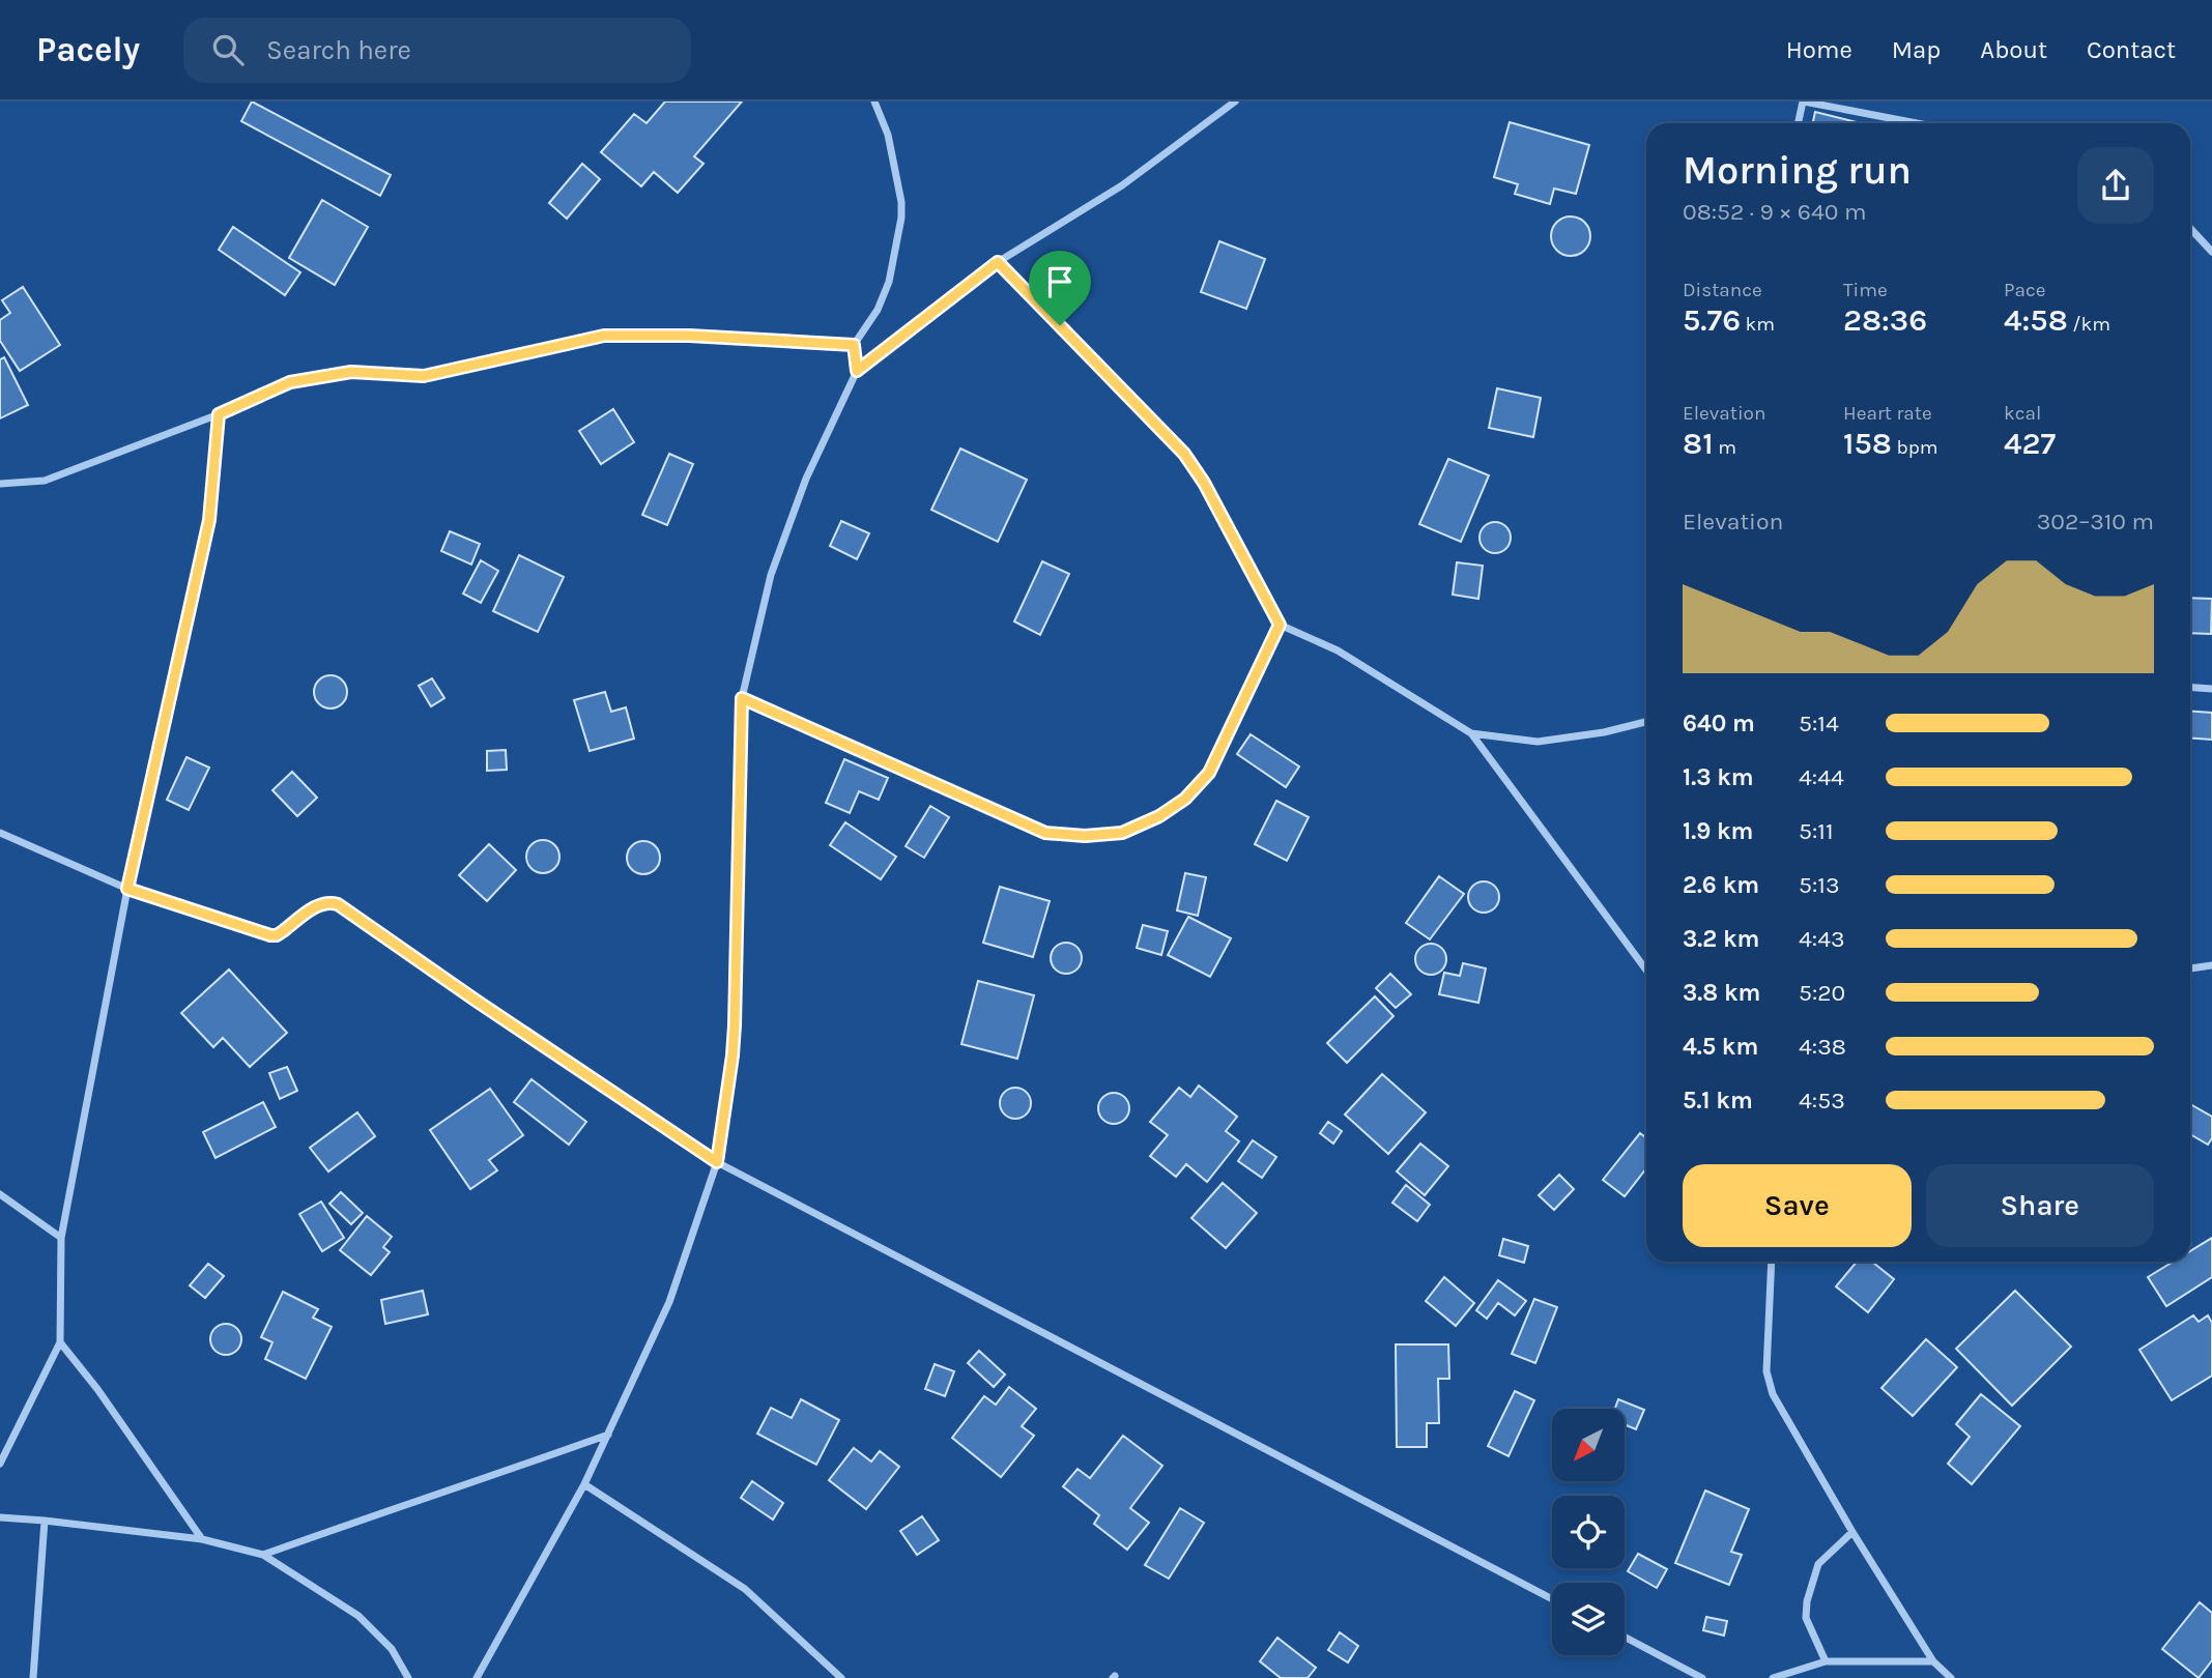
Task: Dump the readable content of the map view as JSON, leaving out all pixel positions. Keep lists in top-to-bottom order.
{
  "north": "bottom left",
  "page": {
    "header": "Pacely",
    "search": "Search here",
    "nav": [
      "Home",
      "Map",
      "About",
      "Contact"
    ],
    "heading": ["Morning run", "08:52 · 9 × 640 m"],
    "stats": [
      ["Distance", "5.76 km"],
      ["Time", "28:36"],
      ["Pace", "4:58 /km"],
      ["Elevation", "81 m"],
      ["Heart rate", "158 bpm"],
      ["kcal", "427"]
    ],
    "chart": ["Elevation", "302–310 m"],
    "list": [
      {
        "name": "640 m",
        "note": "5:14"
      },
      {
        "name": "1.3 km",
        "note": "4:44"
      },
      {
        "name": "1.9 km",
        "note": "5:11"
      },
      {
        "name": "2.6 km",
        "note": "5:13"
      },
      {
        "name": "3.2 km",
        "note": "4:43"
      },
      {
        "name": "3.8 km",
        "note": "5:20"
      },
      {
        "name": "4.5 km",
        "note": "4:38"
      },
      {
        "name": "5.1 km",
        "note": "4:53"
      }
    ],
    "buttons": ["Save", "Share"]
  }
}
